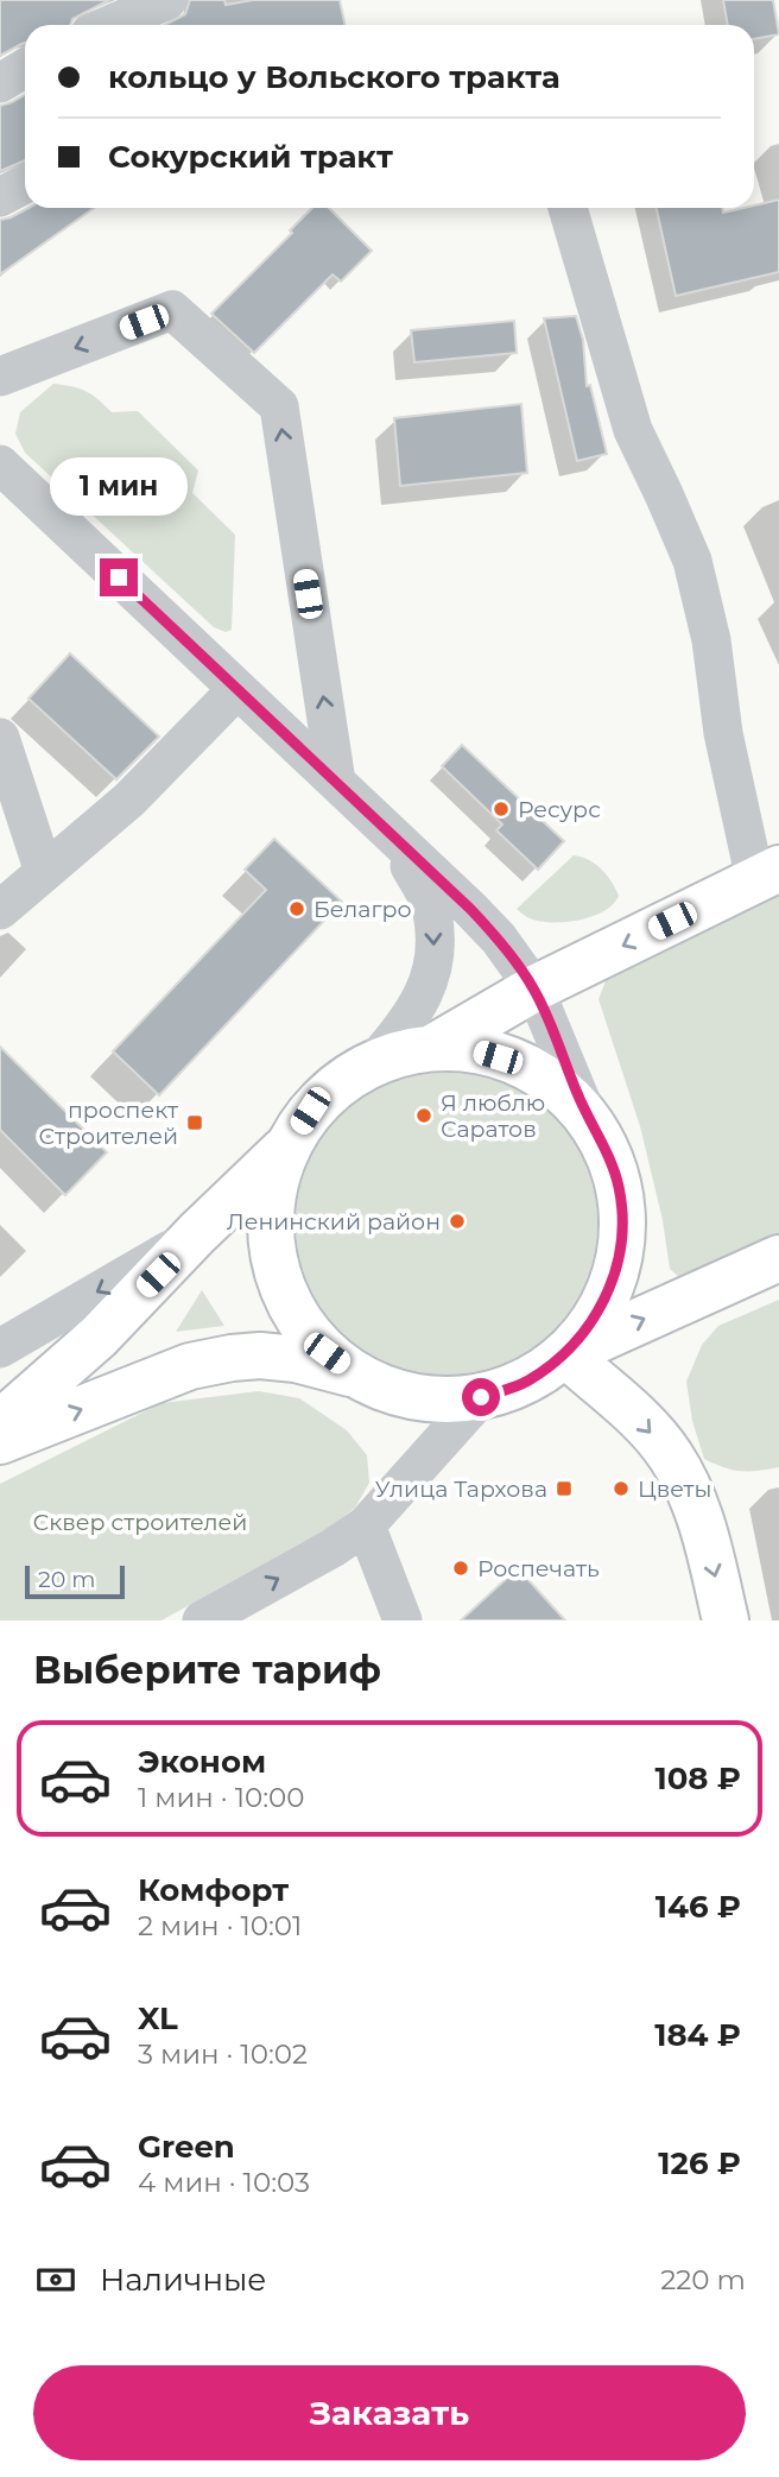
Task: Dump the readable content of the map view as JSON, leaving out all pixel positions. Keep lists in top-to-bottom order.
{
  "parks": ["Cквер cтроителей"],
  "places": {
    "other": [
      "Ресурс",
      "Белагро",
      "Я люблю Саратов",
      "Ленинский район",
      "Цветы",
      "Роспечать"
    ],
    "transit": ["проспект Строителей", "Улица Тархова"]
  },
  "scale_bar": "20 m",
  "page": {
    "banner": ["кольцо у Вольского тракта", "Сокурский тракт"],
    "bubble": "1 мин",
    "scale": "20 m",
    "heading": "Выберите тариф",
    "list": [
      {
        "name": "Эконом",
        "note": "1 мин · 10:00",
        "value": "108 ₽"
      },
      {
        "name": "Комфорт",
        "note": "2 мин · 10:01",
        "value": "146 ₽"
      },
      {
        "name": "XL",
        "note": "3 мин · 10:02",
        "value": "184 ₽"
      },
      {
        "name": "Green",
        "note": "4 мин · 10:03",
        "value": "126 ₽"
      }
    ],
    "pay": ["Наличные", "220 m"],
    "buttons": "Заказать"
  }
}
